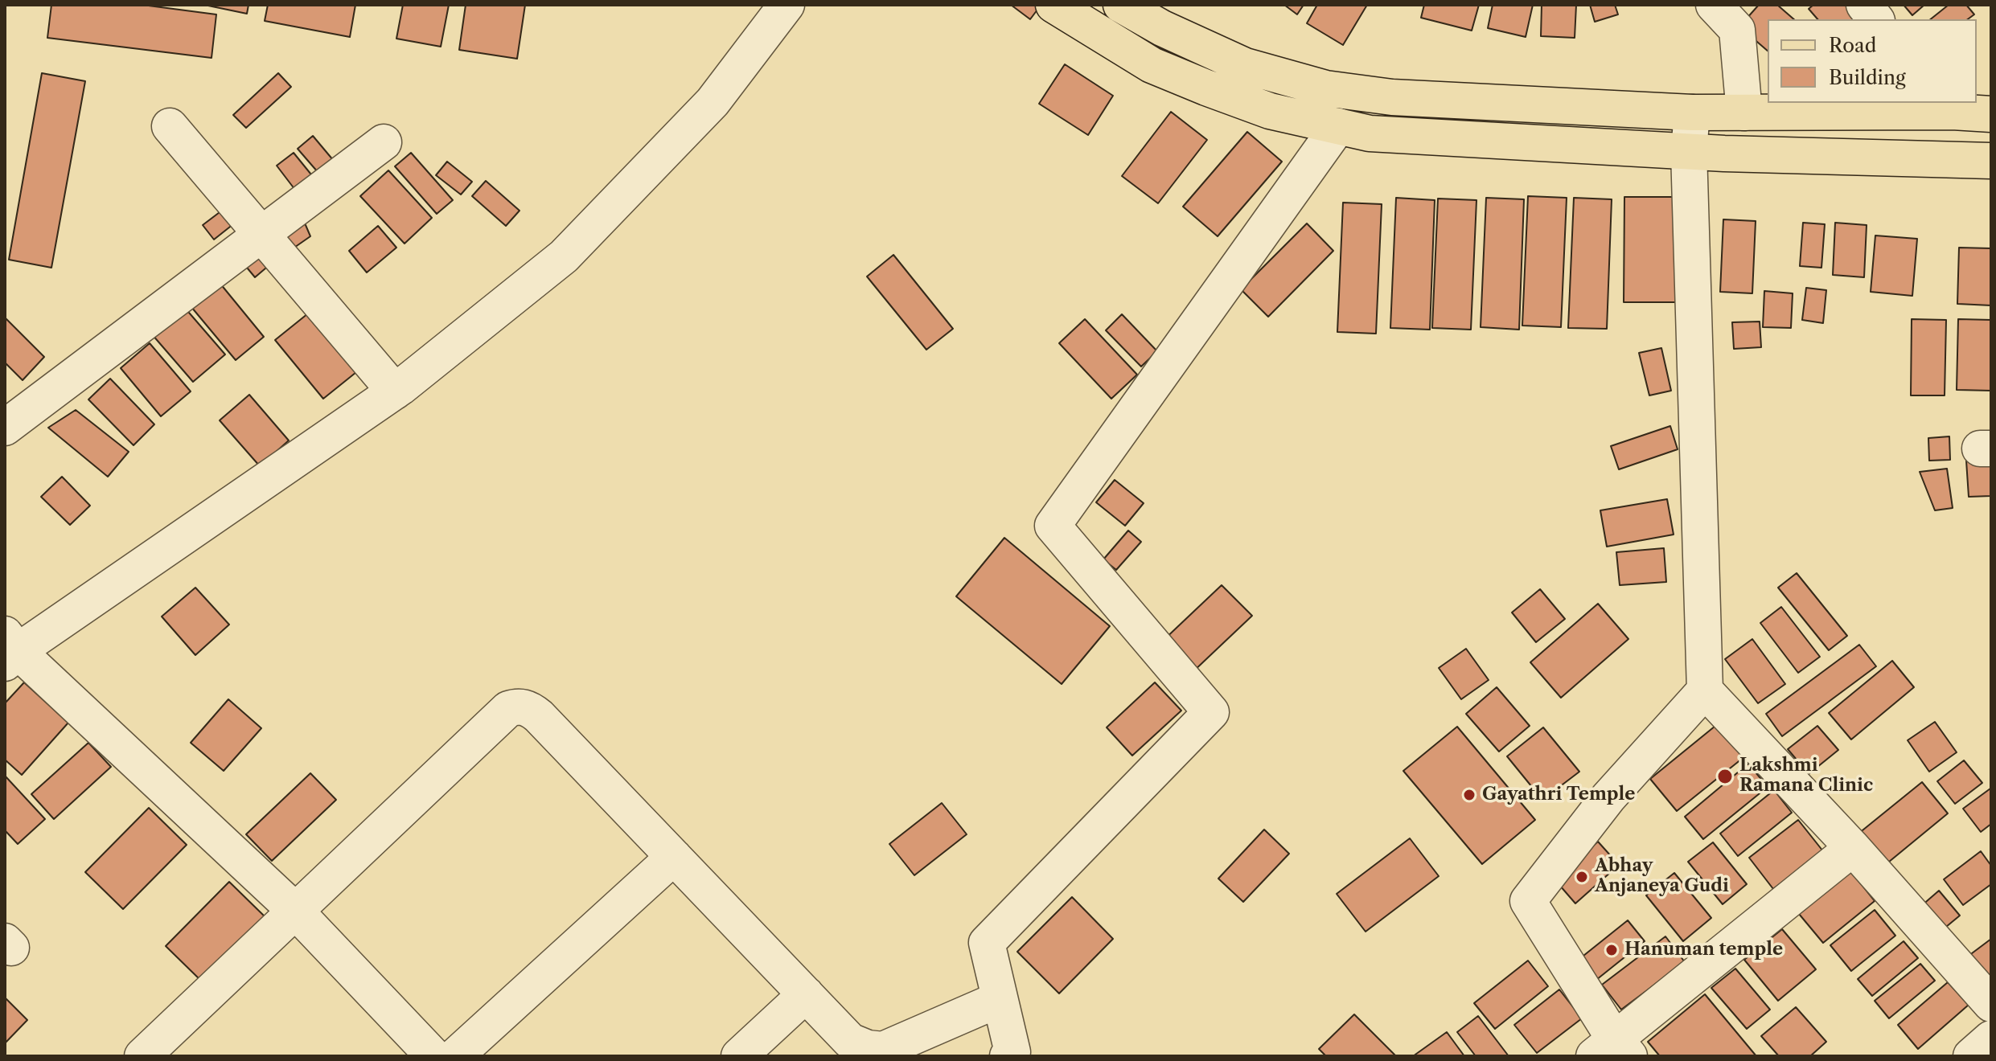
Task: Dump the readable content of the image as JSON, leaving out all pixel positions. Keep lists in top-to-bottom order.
{
  "places": [
    "Lakshmi Ramana Clinic",
    "Gayathri Temple",
    "Abhay Anjaneya Gudi",
    "Hanuman temple"
  ],
  "legend": ["Road", "Building"]
}
